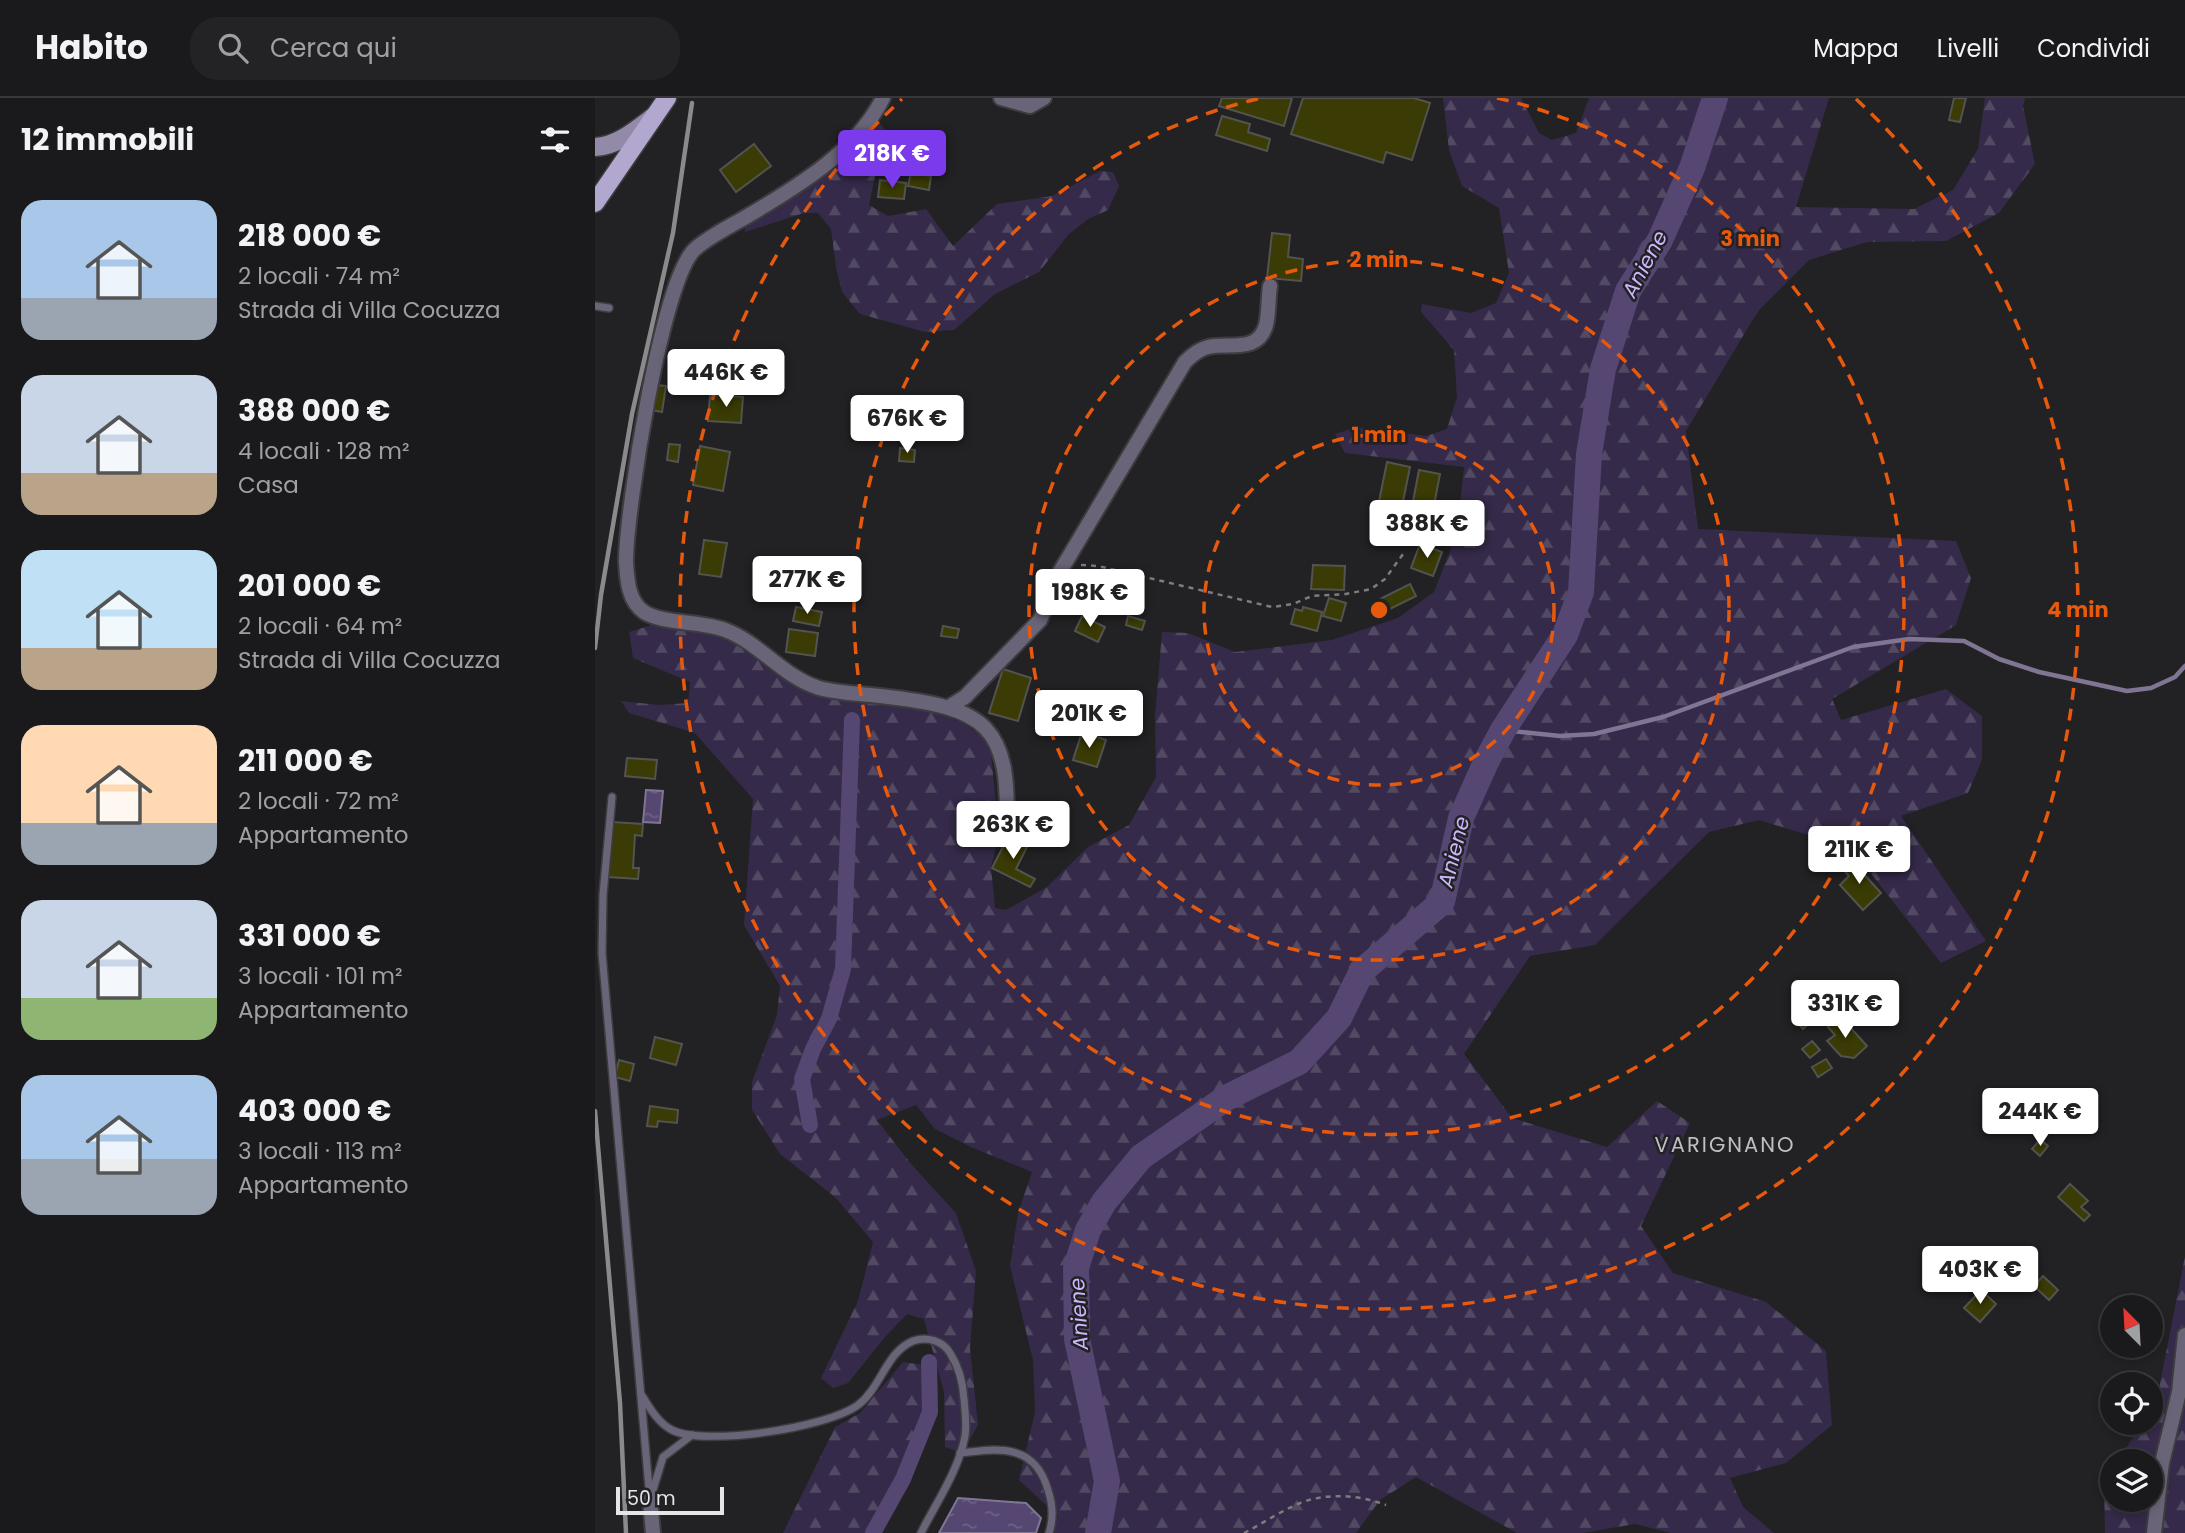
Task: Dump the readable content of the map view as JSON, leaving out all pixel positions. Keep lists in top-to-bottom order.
{
  "districts": ["VARIGNANO"],
  "water": ["Aniene"],
  "scale_bar": "50 m",
  "north": "top left",
  "page": {
    "header": "Habito",
    "search": "Cerca qui",
    "nav": ["Mappa", "Livelli", "Condividi"],
    "heading": "12 immobili",
    "price": [
      "218K €",
      "446K €",
      "676K €",
      "388K €",
      "277K €",
      "198K €",
      "201K €",
      "263K €",
      "211K €",
      "331K €",
      "244K €",
      "403K €"
    ],
    "list": [
      {
        "name": "218 000 €",
        "note": "2 locali · 74 m² · Strada di Villa Cocuzza"
      },
      {
        "name": "388 000 €",
        "note": "4 locali · 128 m² · Casa"
      },
      {
        "name": "201 000 €",
        "note": "2 locali · 64 m² · Strada di Villa Cocuzza"
      },
      {
        "name": "211 000 €",
        "note": "2 locali · 72 m² · Appartamento"
      },
      {
        "name": "331 000 €",
        "note": "3 locali · 101 m² · Appartamento"
      },
      {
        "name": "403 000 €",
        "note": "3 locali · 113 m² · Appartamento"
      }
    ],
    "scale": "50 m"
  },
  "rings": [
    "3 min",
    "2 min",
    "1 min",
    "4 min"
  ]
}
